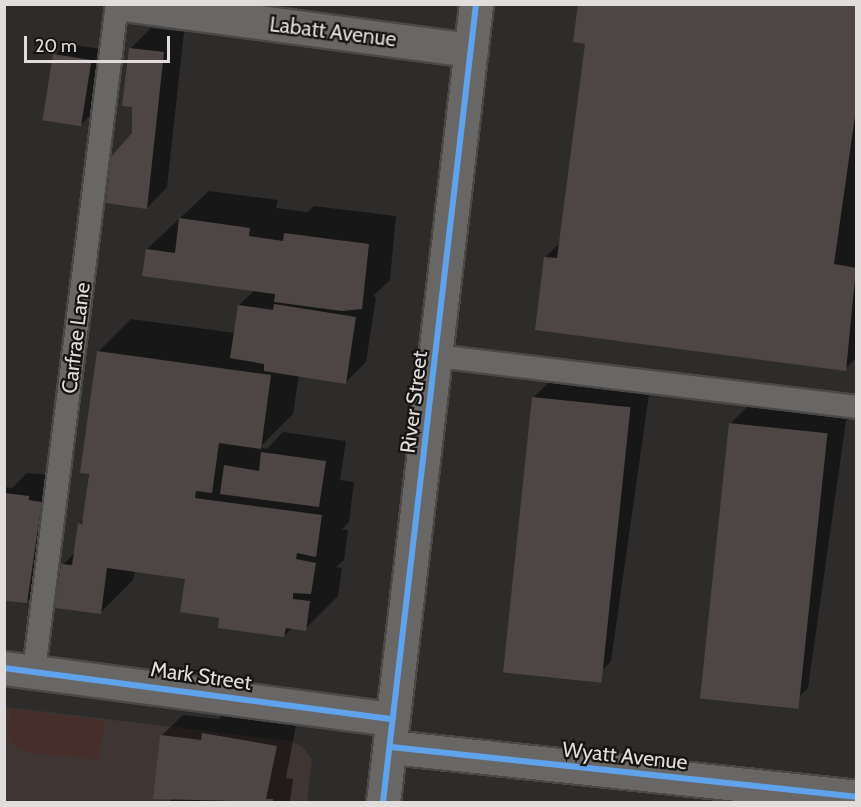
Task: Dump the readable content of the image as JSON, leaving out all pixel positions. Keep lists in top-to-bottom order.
{
  "streets": {
    "street": [
      "Labatt Avenue",
      "River Street",
      "Mark Street",
      "Wyatt Avenue"
    ],
    "lane": ["Carfrae Lane"]
  },
  "crossings": [
    ["Labatt Avenue", "River Street"],
    ["Carfrae Lane", "Mark Street"],
    ["River Street", "Mark Street"],
    ["River Street", "Wyatt Avenue"],
    ["Mark Street", "Wyatt Avenue"]
  ],
  "scale_bar": "20 m"
}
